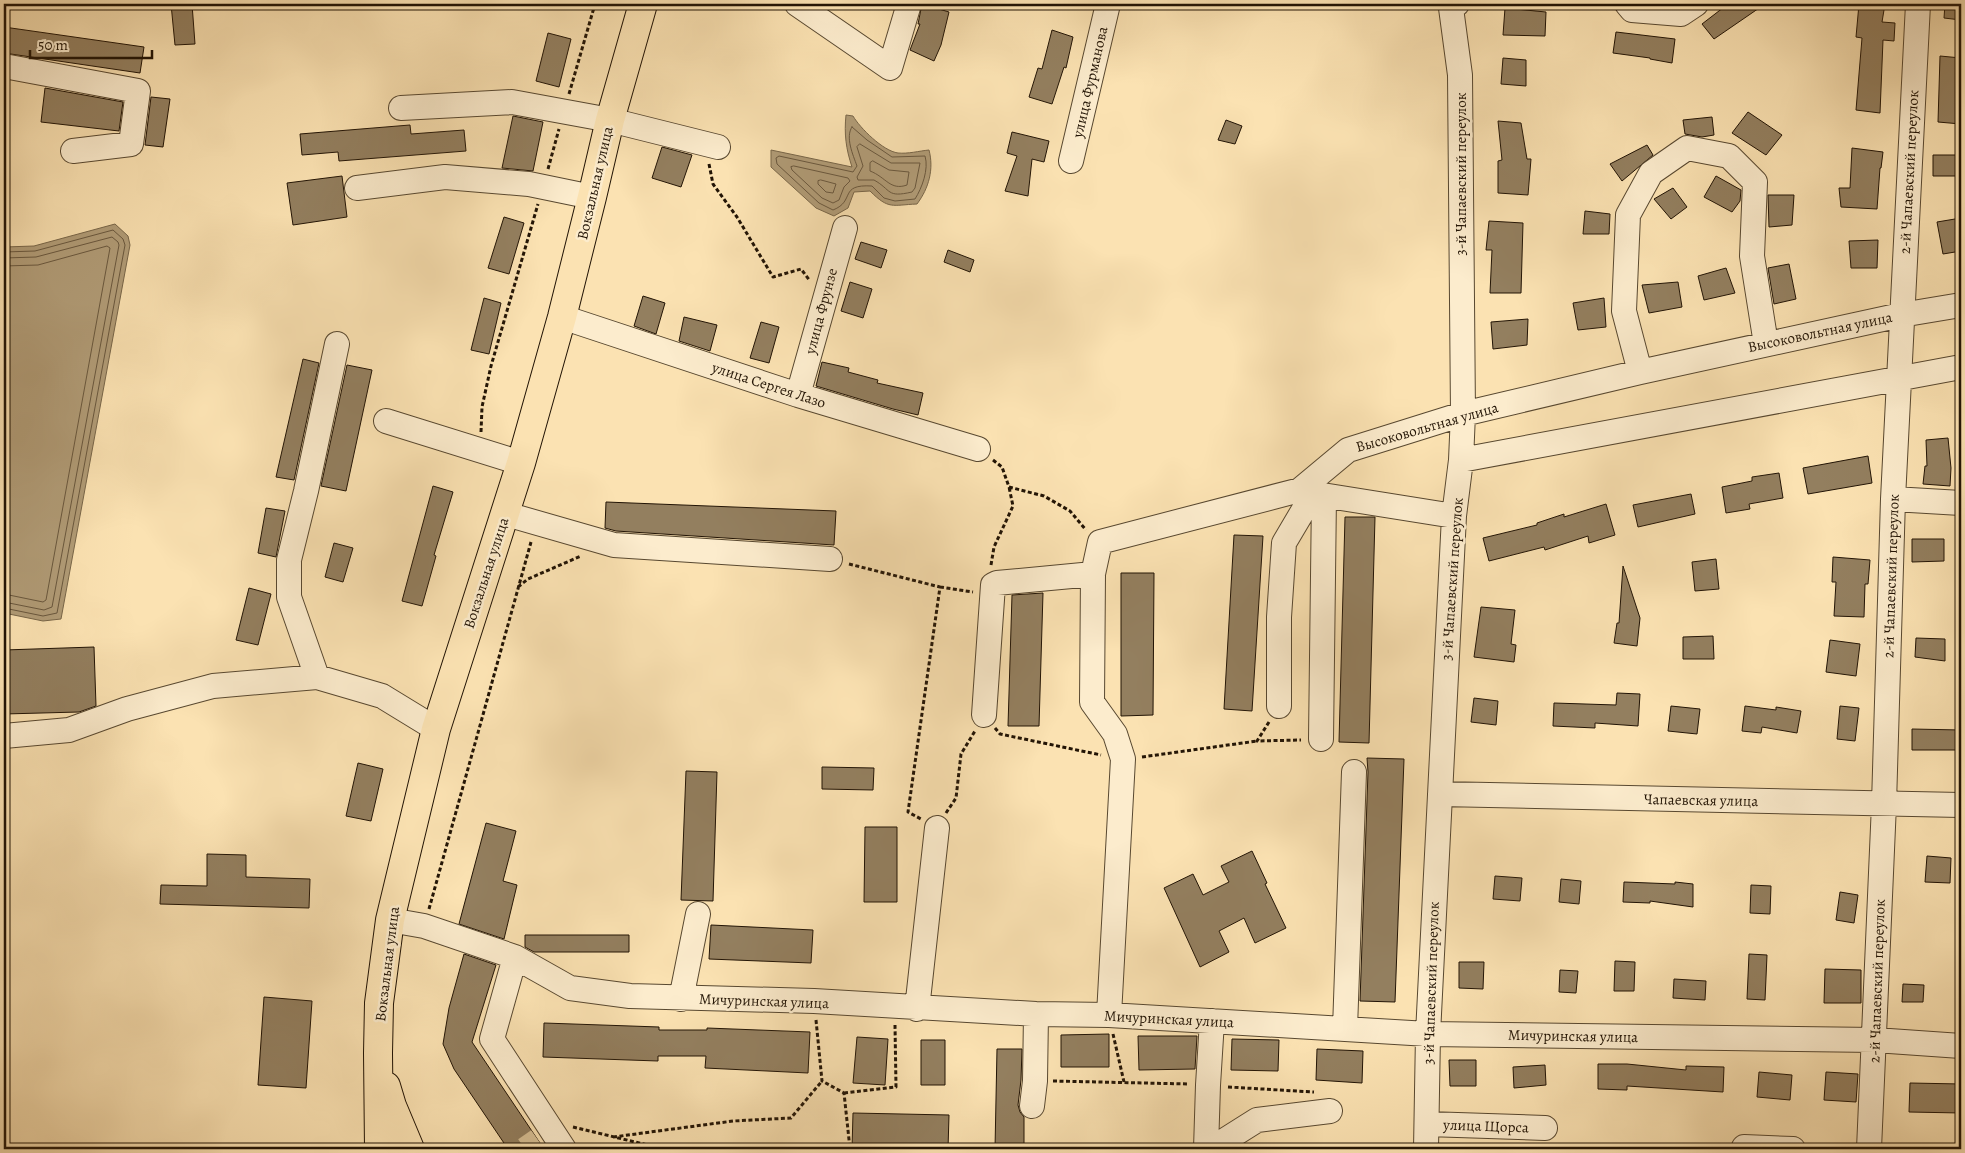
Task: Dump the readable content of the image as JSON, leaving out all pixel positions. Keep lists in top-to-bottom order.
{
  "streets": {
    "main road": ["Вокзальная улица"],
    "street": [
      "улица Фурманова",
      "2-й Чапаевский переулок",
      "3-й Чапаевский переулок",
      "улица Фрунзе",
      "Высоковольтная улица",
      "улица Сергея Лазо",
      "Чапаевская улица",
      "Мичуринская улица",
      "улица Щорса"
    ]
  },
  "crossings": [
    ["2-й Чапаевский переулок", "Высоковольтная улица"],
    ["2-й Чапаевский переулок", "Чапаевская улица"],
    ["2-й Чапаевский переулок", "Мичуринская улица"],
    ["3-й Чапаевский переулок", "Высоковольтная улица"],
    ["3-й Чапаевский переулок", "Чапаевская улица"],
    ["3-й Чапаевский переулок", "Мичуринская улица"],
    ["3-й Чапаевский переулок", "улица Щорса"],
    ["Вокзальная улица", "улица Сергея Лазо"],
    ["Вокзальная улица", "Мичуринская улица"],
    ["улица Фрунзе", "улица Сергея Лазо"]
  ],
  "scale_bar": "50 m"
}
